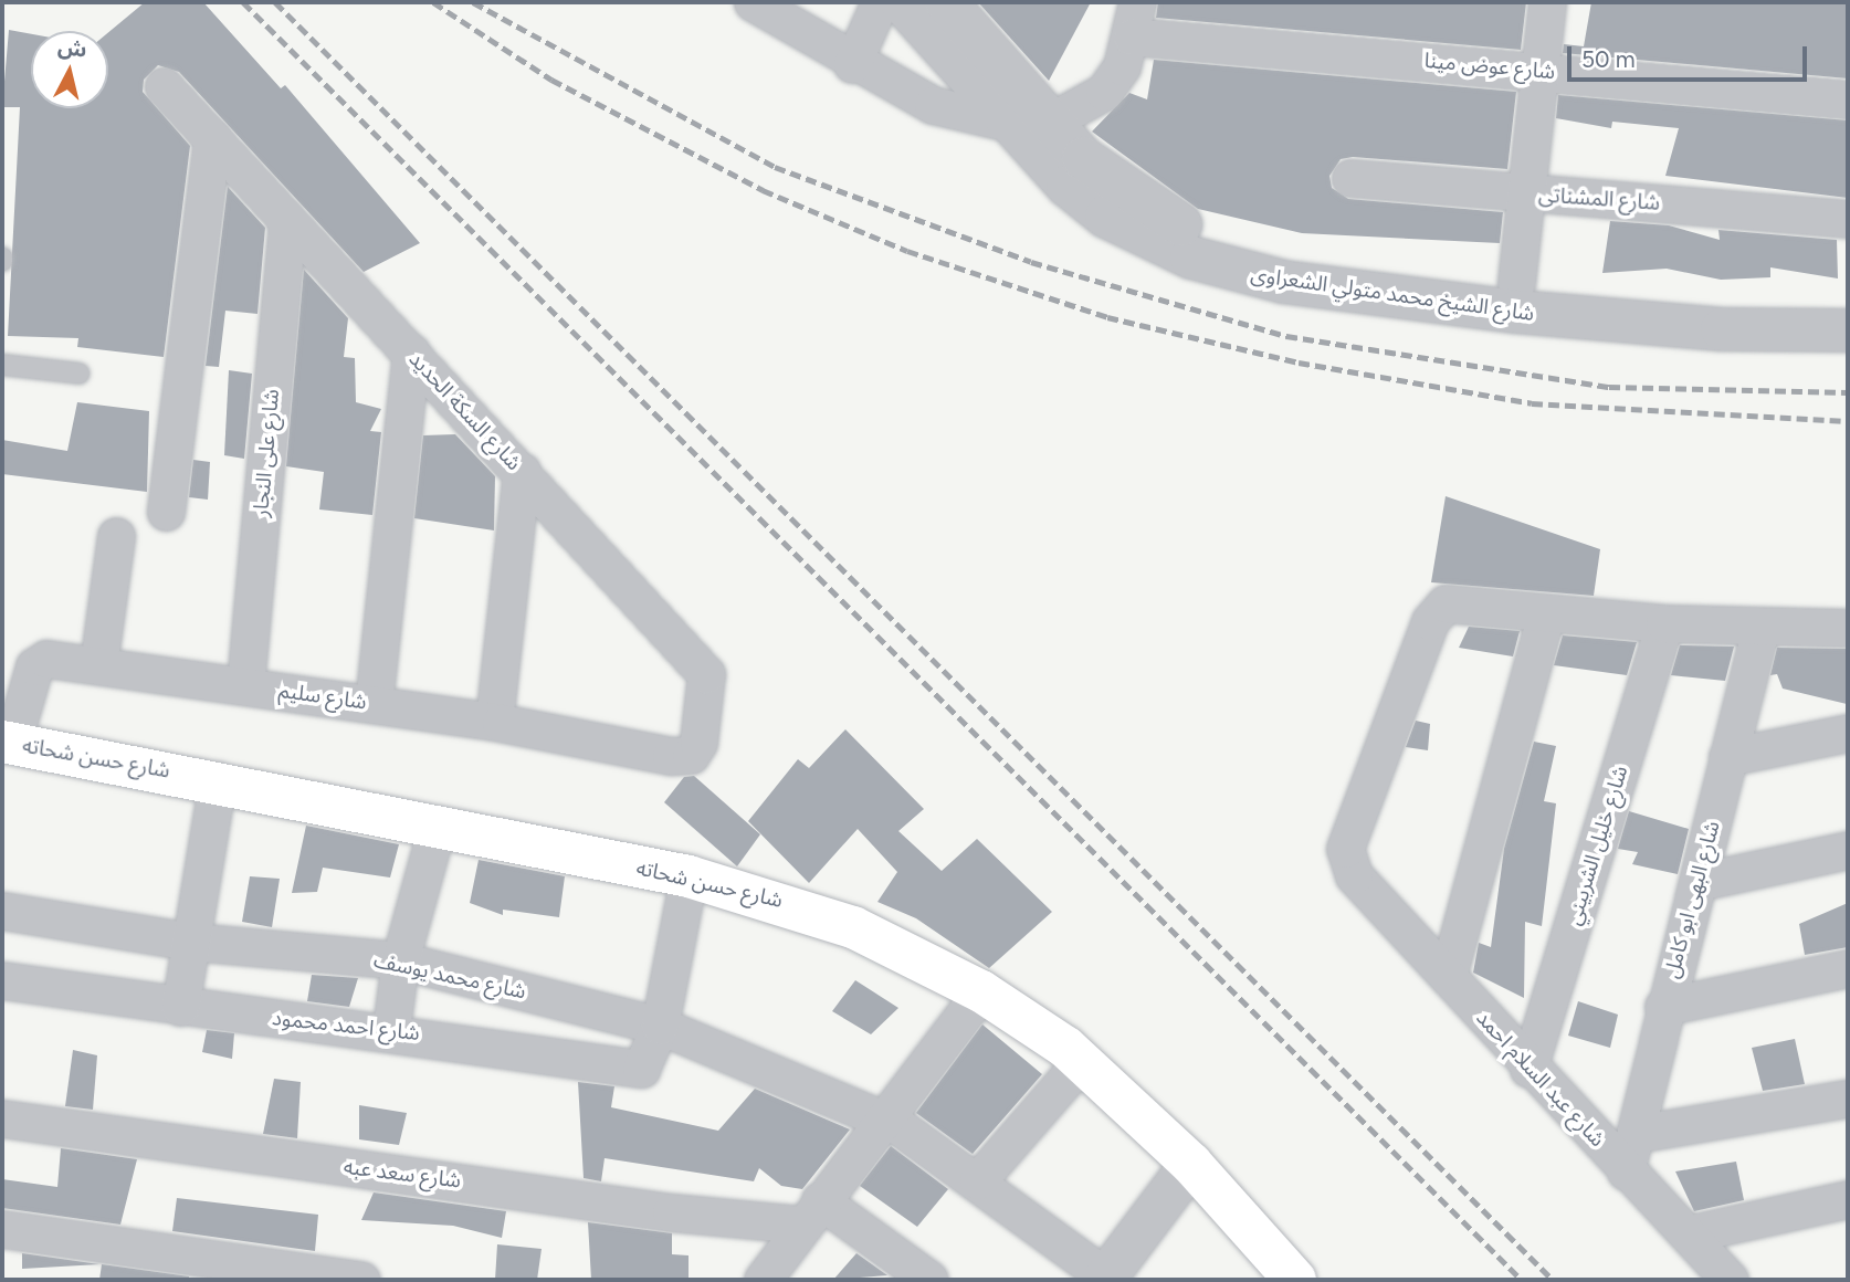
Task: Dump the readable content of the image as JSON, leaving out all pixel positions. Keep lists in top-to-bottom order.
{
  "streets": {
    "main road": ["شارع حسن شحاته"],
    "street": [
      "شارع عوض مينا",
      "شارع المشناتى",
      "شارع الشيخ محمد متولي الشعراوى",
      "شارع السكة الحديد",
      "شارع على النجار",
      "شارع سليم",
      "شارع خليل الشربيني",
      "شارع البهى ابو كامل",
      "شارع محمد يوسف",
      "شارع احمد محمود",
      "شارع عبد السلام احمد",
      "شارع سعد عبه"
    ]
  },
  "crossings": [
    ["شارع السكة الحديد", "شارع على النجار"],
    ["شارع السكة الحديد", "شارع سليم"],
    ["شارع على النجار", "شارع سليم"],
    ["شارع سليم", "شارع حسن شحاته"],
    ["شارع خليل الشربيني", "شارع عبد السلام احمد"],
    ["شارع البهى ابو كامل", "شارع عبد السلام احمد"],
    ["شارع محمد يوسف", "شارع احمد محمود"]
  ],
  "scale_bar": "50 m",
  "north": "top"
}
